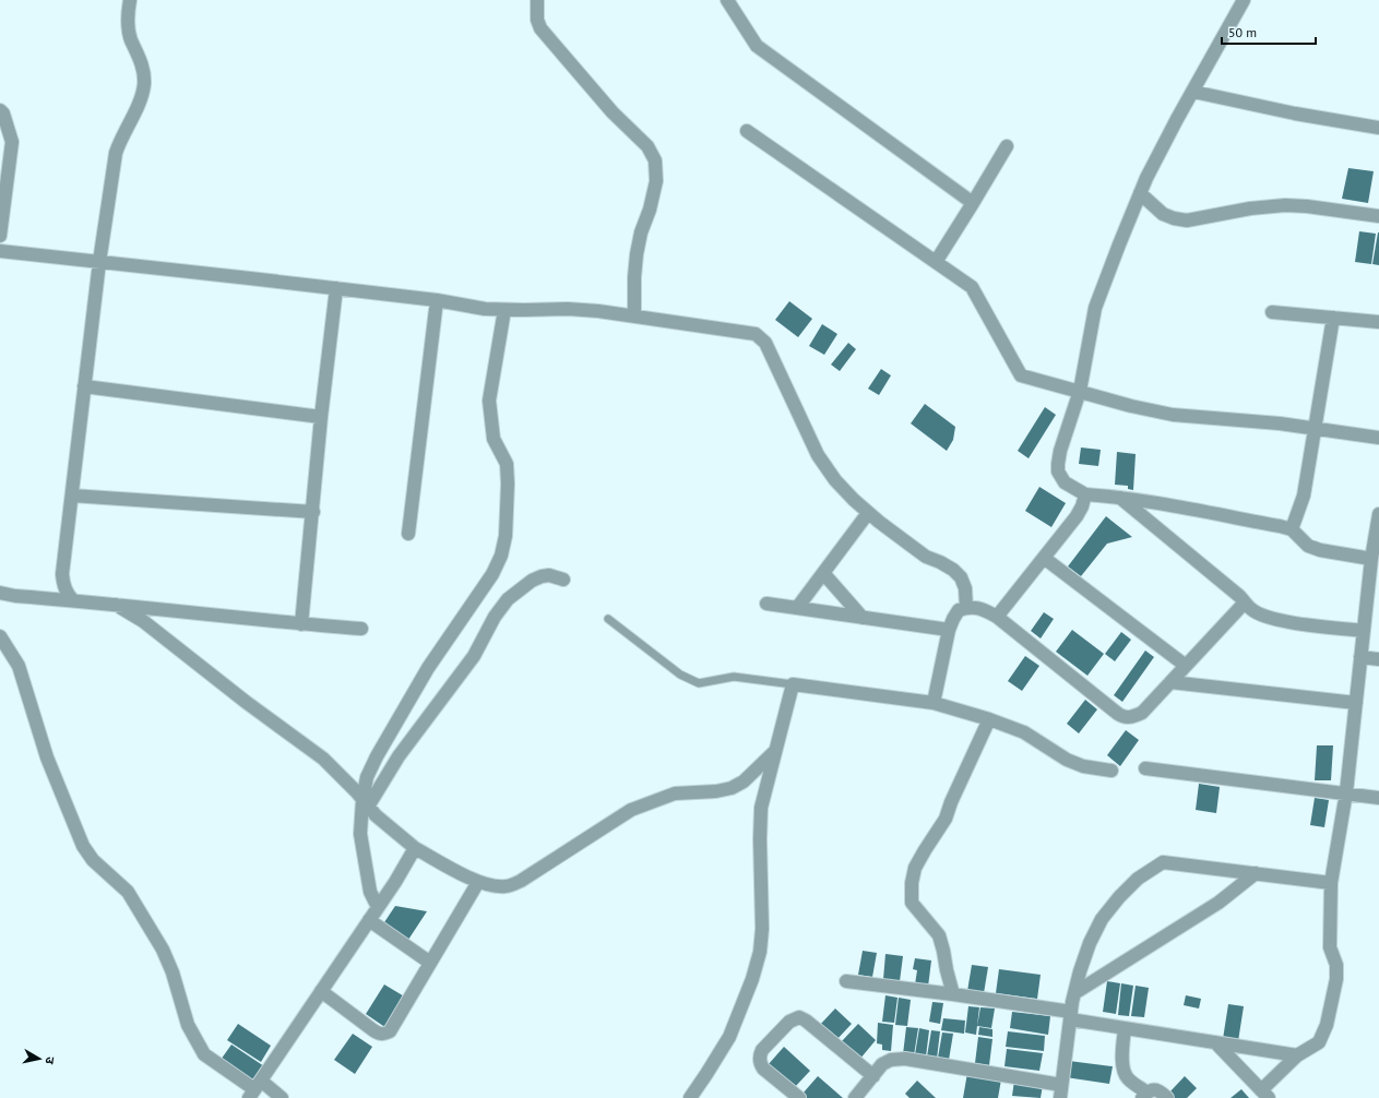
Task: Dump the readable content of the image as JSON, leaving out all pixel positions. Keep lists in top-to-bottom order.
{
  "scale_bar": "50 m",
  "north": "right"
}
